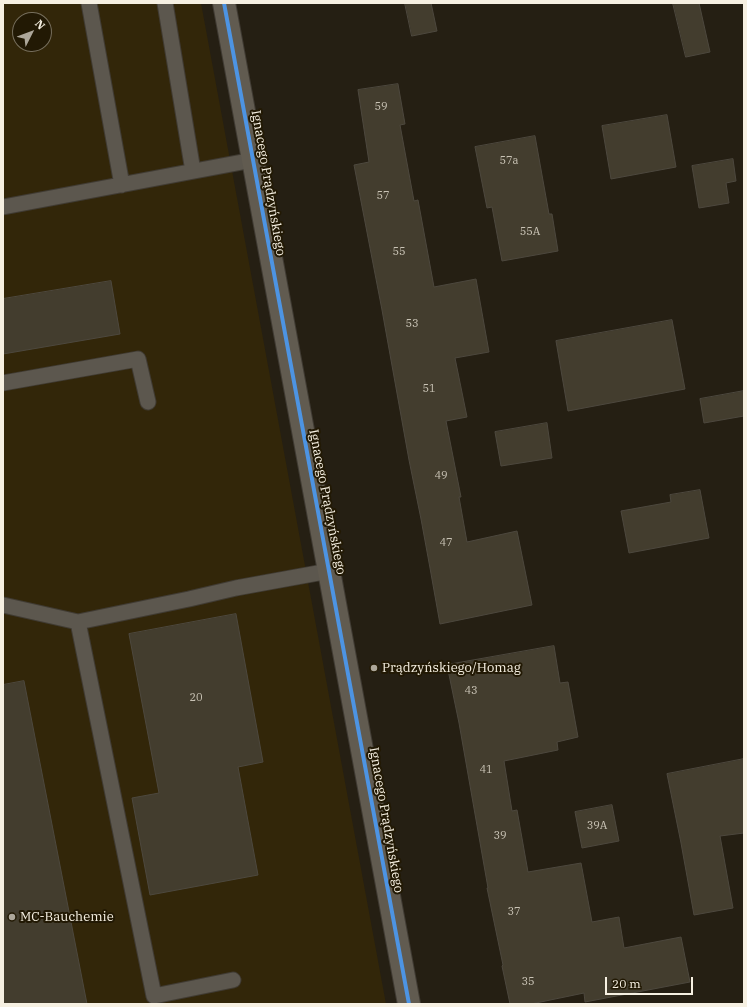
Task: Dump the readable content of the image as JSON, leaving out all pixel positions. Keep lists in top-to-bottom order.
{
  "streets": {
    "street": ["Ignacego Prądzyńskiego"]
  },
  "places": ["Prądzyńskiego/Homag", "MC-Bauchemie"],
  "house_numbers": [
    "59",
    "57a",
    "57",
    "55A",
    "55",
    "53",
    "51",
    "49",
    "47",
    "43",
    "20",
    "41",
    "39A",
    "39",
    "37",
    "35"
  ],
  "scale_bar": "20 m",
  "north": "top right"
}
